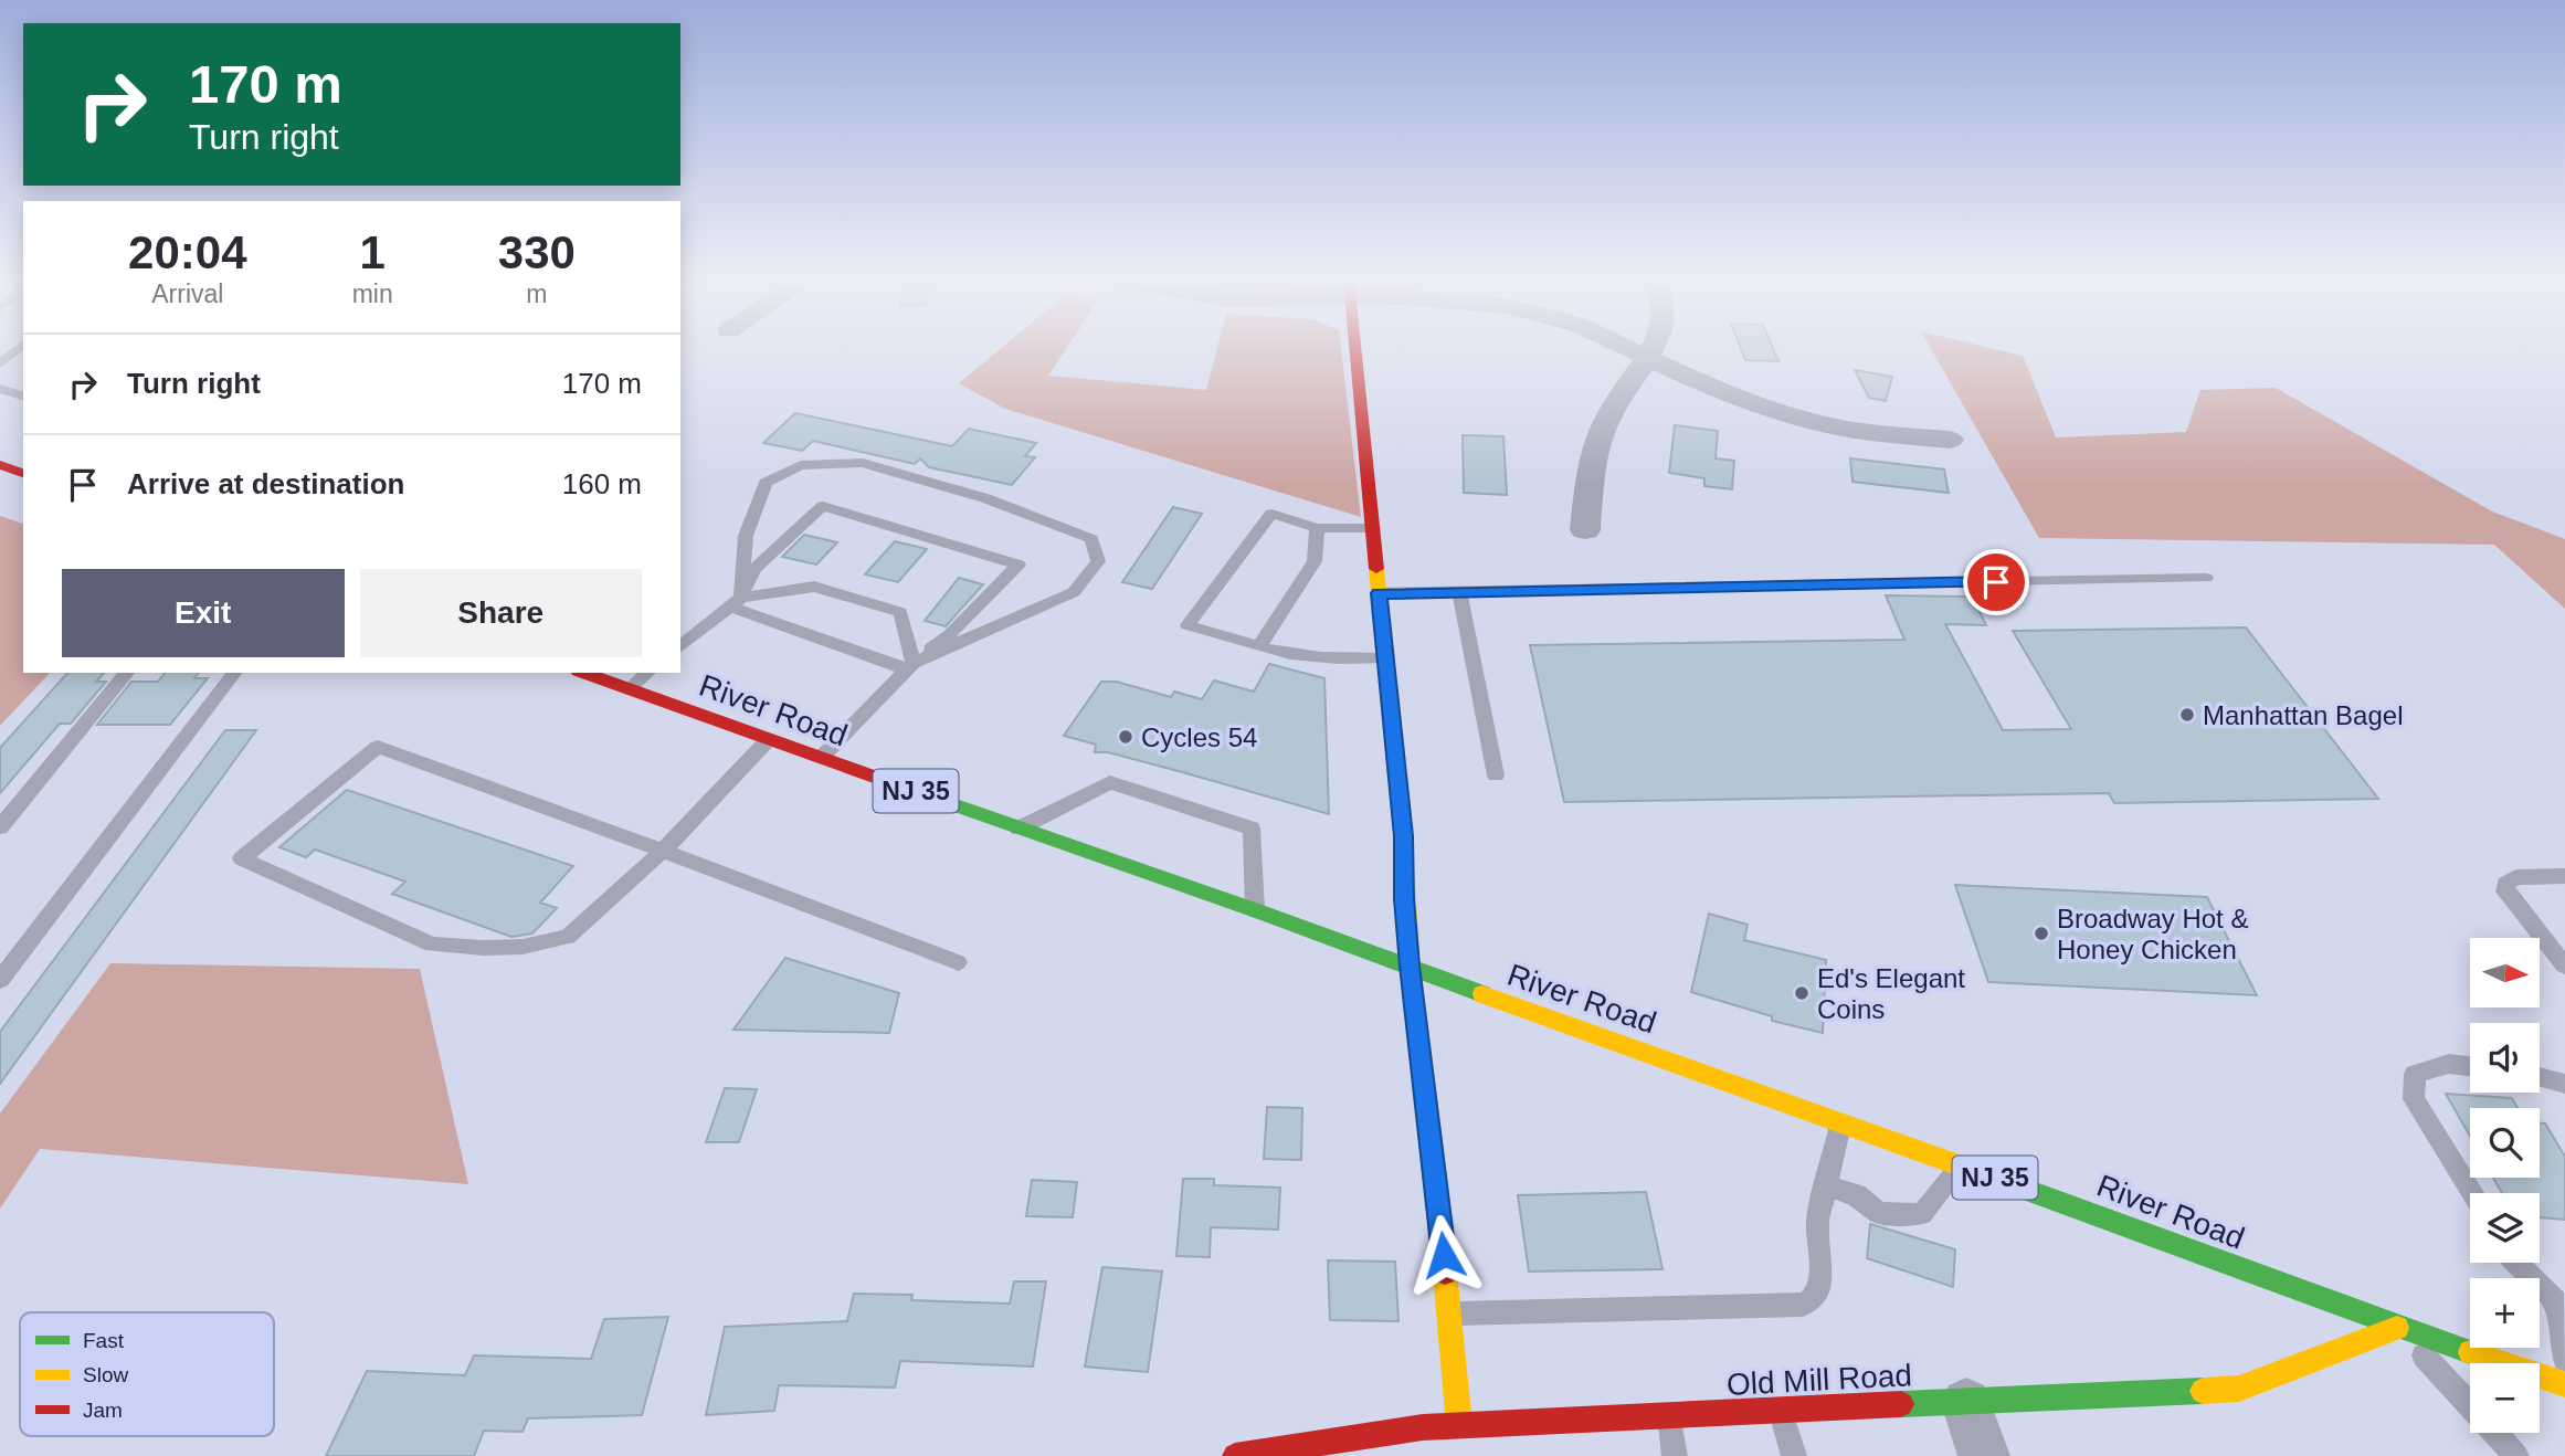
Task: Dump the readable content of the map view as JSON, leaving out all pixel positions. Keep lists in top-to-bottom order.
{
  "streets": {
    "main road": ["River Road", "NJ 35", "Old Mill Road"]
  },
  "crossings": [
    ["River Road", "Old Mill Road"]
  ],
  "places": [
    "Manhattan Bagel",
    "Cycles 54",
    "Broadway Hot & Honey Chicken",
    "Ed's Elegant Coins"
  ],
  "legend": ["Fast", "Slow", "Jam"],
  "north": "right",
  "page": {
    "turn": ["170 m", "Turn right"],
    "eta": [
      "20:04",
      "Arrival",
      "1",
      "min",
      "330",
      "m"
    ],
    "list": [
      {
        "name": "Turn right",
        "value": "170 m"
      },
      {
        "name": "Arrive at destination",
        "value": "160 m"
      }
    ],
    "buttons": ["Exit", "Share"],
    "map_buttons": ["+", "−"]
  }
}
